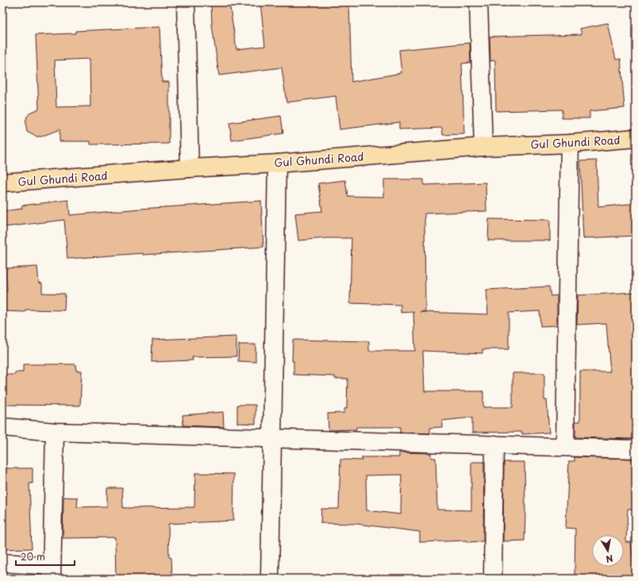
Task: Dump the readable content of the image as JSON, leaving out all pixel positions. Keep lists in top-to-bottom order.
{
  "streets": {
    "main road": ["Gul Ghundi Road"]
  },
  "scale_bar": "20 m",
  "north": "bottom"
}
